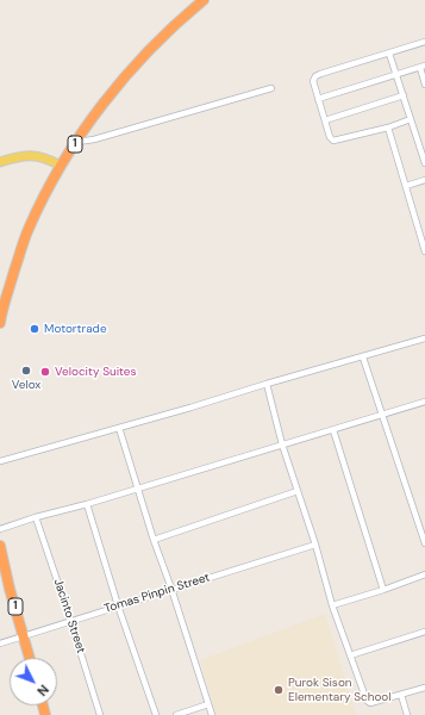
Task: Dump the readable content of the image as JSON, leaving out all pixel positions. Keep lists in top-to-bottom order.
{
  "streets": {
    "highway": ["1"],
    "street": ["Tomas Pinpin Street", "Jacinto Street"]
  },
  "crossings": [
    ["1", "Tomas Pinpin Street"],
    ["Tomas Pinpin Street", "Jacinto Street"]
  ],
  "places": [
    "Motortrade",
    "Velox",
    "Velocity Suites",
    "Purok Sison Elementary School"
  ],
  "north": "bottom right"
}
